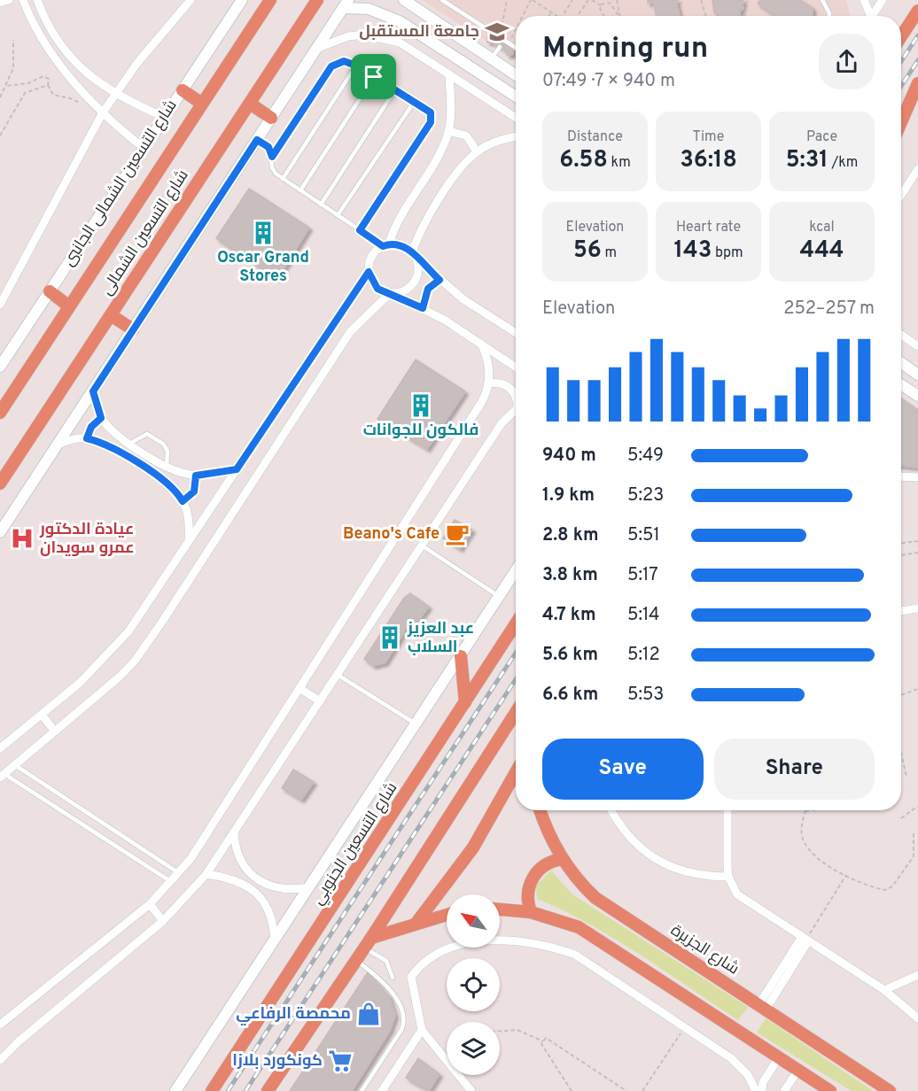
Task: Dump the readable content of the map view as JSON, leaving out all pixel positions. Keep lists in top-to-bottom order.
{
  "streets": {
    "main road": ["شارع التسعين الشمالى", "شارع التسعين الجنوبي", "شارع الجزيرة"],
    "street": ["شارع التسعين الشمالى الجانبى"]
  },
  "places": {
    "school or university": ["جامعة المستقبل"],
    "building": ["Oscar Grand Stores", "فالكون للجوانات", "عبد العزيز السلاب"],
    "cafe": ["Beano's Cafe"],
    "hospital": ["عيادة الدكتور عمرو سويدان"],
    "shop": ["محمصة الرفاعي"],
    "supermarket": ["كونكورد بلازا"]
  },
  "north": "top left",
  "page": {
    "heading": ["Morning run", "07:49 · 7 × 940 m"],
    "stats": [
      ["Distance", "6.58 km"],
      ["Time", "36:18"],
      ["Pace", "5:31 /km"],
      ["Elevation", "56 m"],
      ["Heart rate", "143 bpm"],
      ["kcal", "444"]
    ],
    "chart": ["Elevation", "252–257 m"],
    "list": [
      {
        "name": "940 m",
        "note": "5:49"
      },
      {
        "name": "1.9 km",
        "note": "5:23"
      },
      {
        "name": "2.8 km",
        "note": "5:51"
      },
      {
        "name": "3.8 km",
        "note": "5:17"
      },
      {
        "name": "4.7 km",
        "note": "5:14"
      },
      {
        "name": "5.6 km",
        "note": "5:12"
      },
      {
        "name": "6.6 km",
        "note": "5:53"
      }
    ],
    "buttons": ["Save", "Share"]
  }
}
